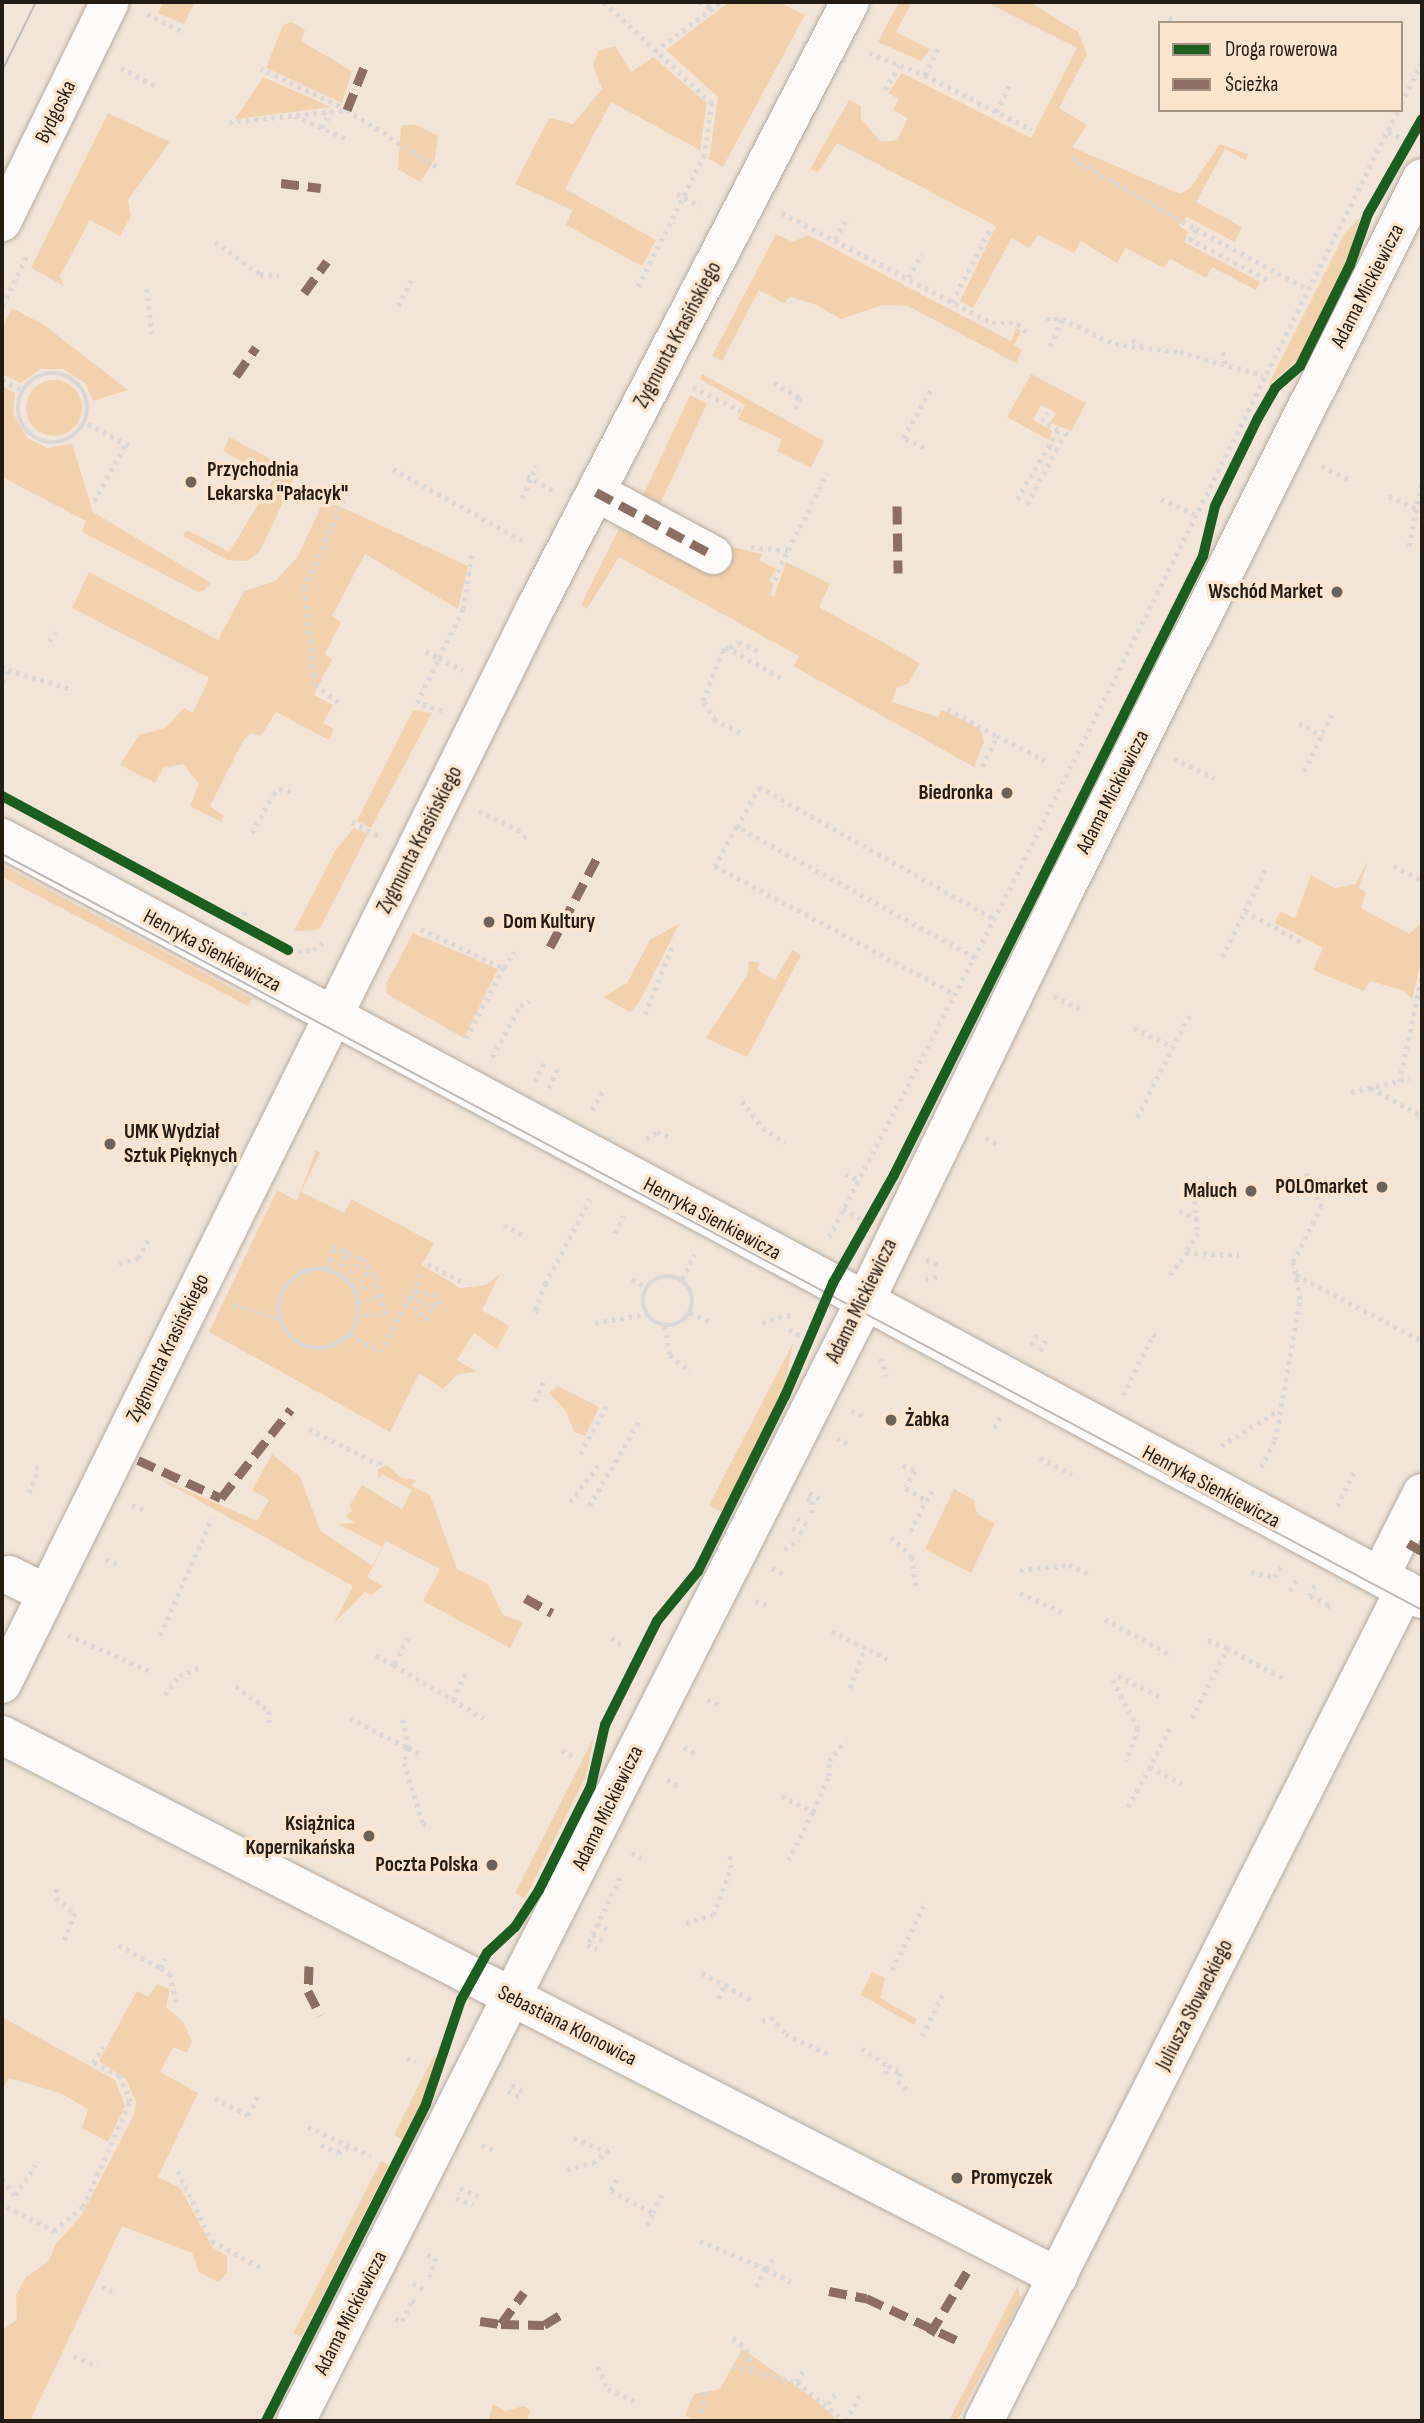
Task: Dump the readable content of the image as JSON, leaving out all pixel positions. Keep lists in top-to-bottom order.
{
  "streets": {
    "street": [
      "Bydgoska",
      "Adama Mickiewicza",
      "Zygmunta Krasińskiego",
      "Henryka Sienkiewicza",
      "Juliusza Słowackiego",
      "Sebastiana Klonowica"
    ]
  },
  "crossings": [
    ["Adama Mickiewicza", "Henryka Sienkiewicza"],
    ["Adama Mickiewicza", "Sebastiana Klonowica"],
    ["Zygmunta Krasińskiego", "Henryka Sienkiewicza"],
    ["Henryka Sienkiewicza", "Juliusza Słowackiego"],
    ["Juliusza Słowackiego", "Sebastiana Klonowica"]
  ],
  "places": [
    "Przychodnia Lekarska \"Pałacyk\"",
    "Wschód Market",
    "Biedronka",
    "Dom Kultury",
    "UMK Wydział Sztuk Pięknych",
    "POLOmarket",
    "Maluch",
    "Żabka",
    "Książnica Kopernikańska",
    "Poczta Polska",
    "Promyczek"
  ],
  "legend": ["Droga rowerowa", "Ścieżka"]
}
